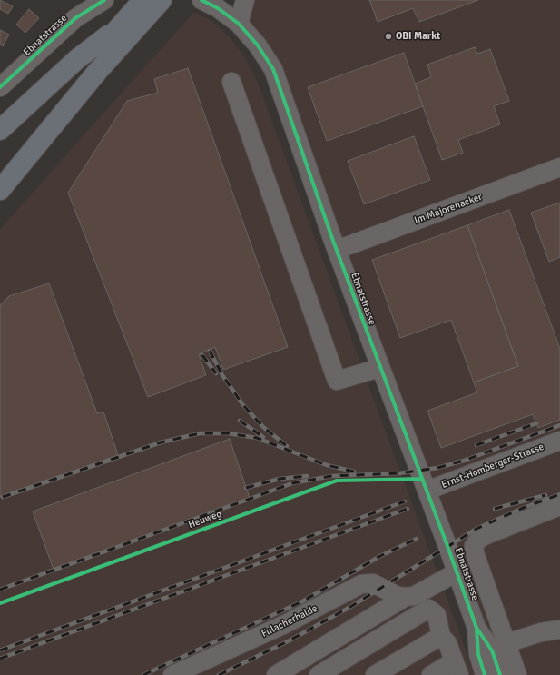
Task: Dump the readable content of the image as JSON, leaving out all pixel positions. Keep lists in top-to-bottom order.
{
  "streets": {
    "street": [
      "Ebnatstrasse",
      "Im Majorenacker",
      "Ernst-Homberger-Strasse",
      "Fulacherhalde"
    ],
    "cycle path": ["Heuweg"]
  },
  "crossings": [
    ["Ebnatstrasse", "Im Majorenacker"],
    ["Ebnatstrasse", "Ernst-Homberger-Strasse"]
  ],
  "places": ["OBI Markt"]
}
